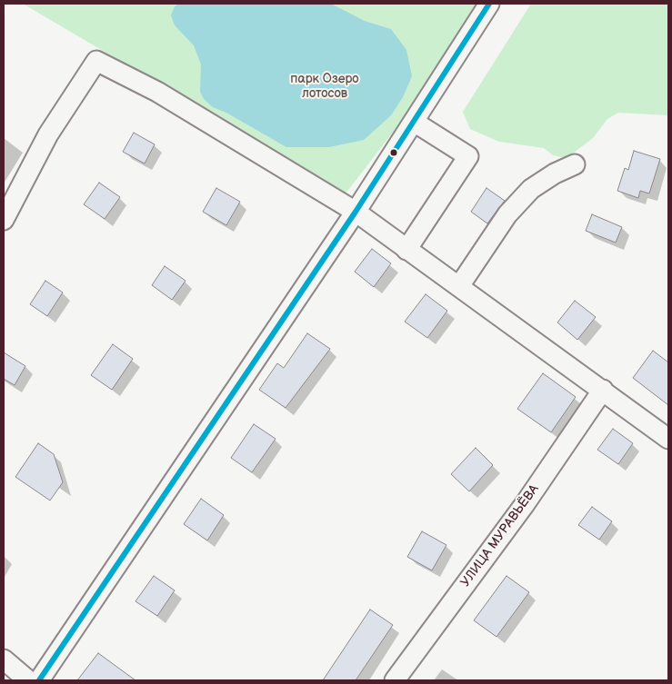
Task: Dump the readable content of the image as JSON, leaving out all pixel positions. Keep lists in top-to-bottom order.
{
  "streets": {
    "street": ["УЛИЦА МУРАВЬЁВА"]
  },
  "parks": ["парк Озеро лотосов"]
}
